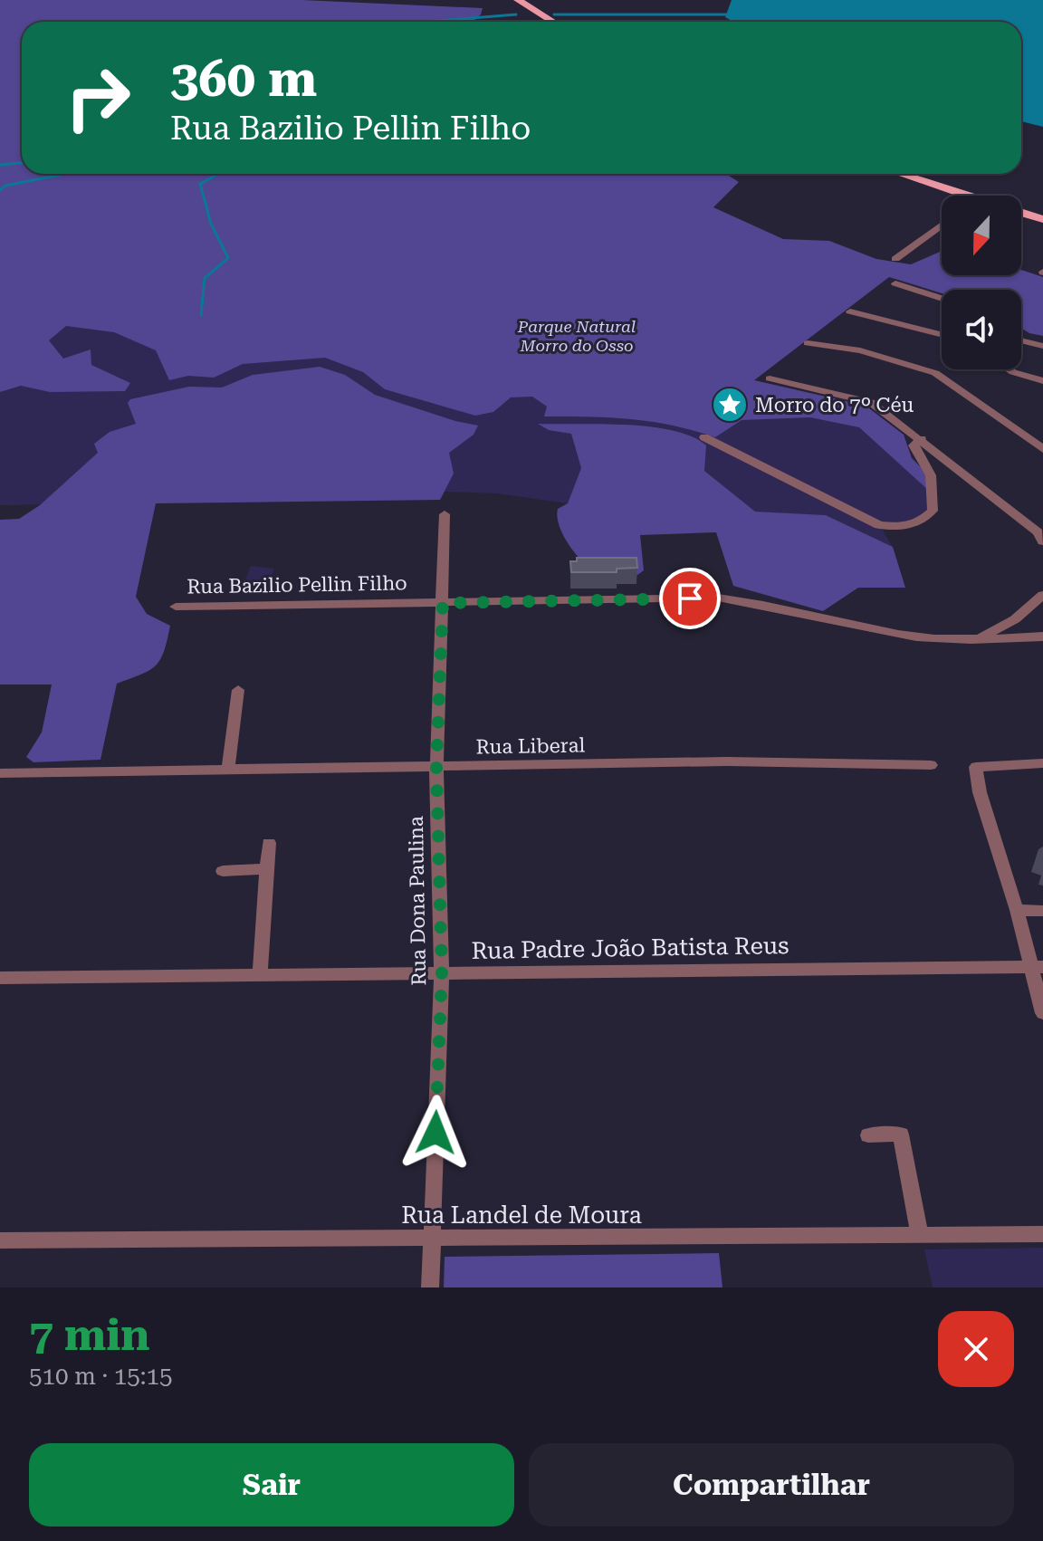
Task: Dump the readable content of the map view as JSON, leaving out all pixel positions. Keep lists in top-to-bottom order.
{
  "streets": {
    "street": [
      "Rua Bazilio Pellin Filho",
      "Rua Liberal",
      "Rua Dona Paulina",
      "Rua Padre João Batista Reus",
      "Rua Landel de Moura"
    ]
  },
  "crossings": [
    ["Rua Bazilio Pellin Filho", "Rua Dona Paulina"],
    ["Rua Liberal", "Rua Dona Paulina"],
    ["Rua Dona Paulina", "Rua Padre João Batista Reus"],
    ["Rua Dona Paulina", "Rua Landel de Moura"]
  ],
  "parks": ["Parque Natural Morro do Osso"],
  "places": {
    "place": ["Morro do 7º Céu"]
  },
  "north": "bottom",
  "page": {
    "turn": ["360 m", "Rua Bazilio Pellin Filho"],
    "heading": ["7 min", "510 m · 15:15"],
    "buttons": ["Sair", "Compartilhar"]
  }
}
